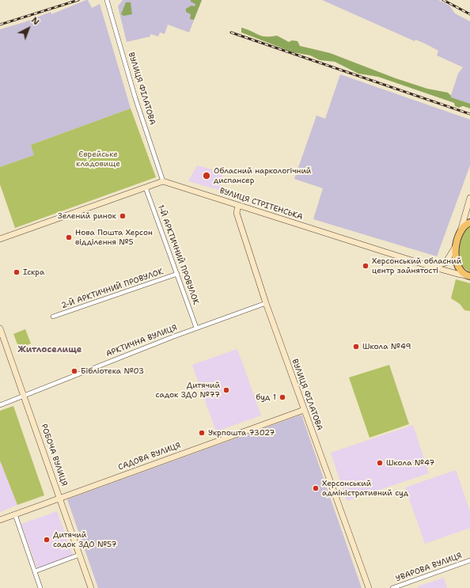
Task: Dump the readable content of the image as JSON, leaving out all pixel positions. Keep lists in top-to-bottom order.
{
  "streets": {
    "street": [
      "ВУЛИЦЯ ФІЛАТОВА",
      "ВУЛИЦЯ СТРІТЕНСЬКА",
      "1-Й АРКТИЧНИЙ ПРОВУЛОК",
      "2-Й АРКТИЧНИЙ ПРОВУЛОК",
      "АРКТИЧНА ВУЛИЦЯ",
      "РОБОЧА ВУЛИЦЯ",
      "САДОВА ВУЛИЦЯ",
      "УВАРОВА ВУЛИЦЯ"
    ]
  },
  "crossings": [
    ["ВУЛИЦЯ ФІЛАТОВА", "ВУЛИЦЯ СТРІТЕНСЬКА"],
    ["ВУЛИЦЯ ФІЛАТОВА", "АРКТИЧНА ВУЛИЦЯ"],
    ["ВУЛИЦЯ ФІЛАТОВА", "САДОВА ВУЛИЦЯ"],
    ["ВУЛИЦЯ СТРІТЕНСЬКА", "1-Й АРКТИЧНИЙ ПРОВУЛОК"],
    ["1-Й АРКТИЧНИЙ ПРОВУЛОК", "2-Й АРКТИЧНИЙ ПРОВУЛОК"],
    ["1-Й АРКТИЧНИЙ ПРОВУЛОК", "АРКТИЧНА ВУЛИЦЯ"],
    ["АРКТИЧНА ВУЛИЦЯ", "РОБОЧА ВУЛИЦЯ"],
    ["РОБОЧА ВУЛИЦЯ", "САДОВА ВУЛИЦЯ"]
  ],
  "districts": ["Житлоселище"],
  "parks": ["Єврейське кладовище"],
  "places": [
    "Обласний наркологічний диспансер",
    "Зелений ринок",
    "Нова Пошта Херсон відділення №5",
    "Херсонський обласний центр зайнятості",
    "Іскра",
    "Школа №49",
    "Бібліотека №03",
    "Дитячий садок ЗДО №77",
    "буд 1",
    "Укрпошта 73027",
    "Школа №47",
    "Херсонський адміністративний суд",
    "Дитячий садок ЗДО №57"
  ],
  "north": "top right"
}
